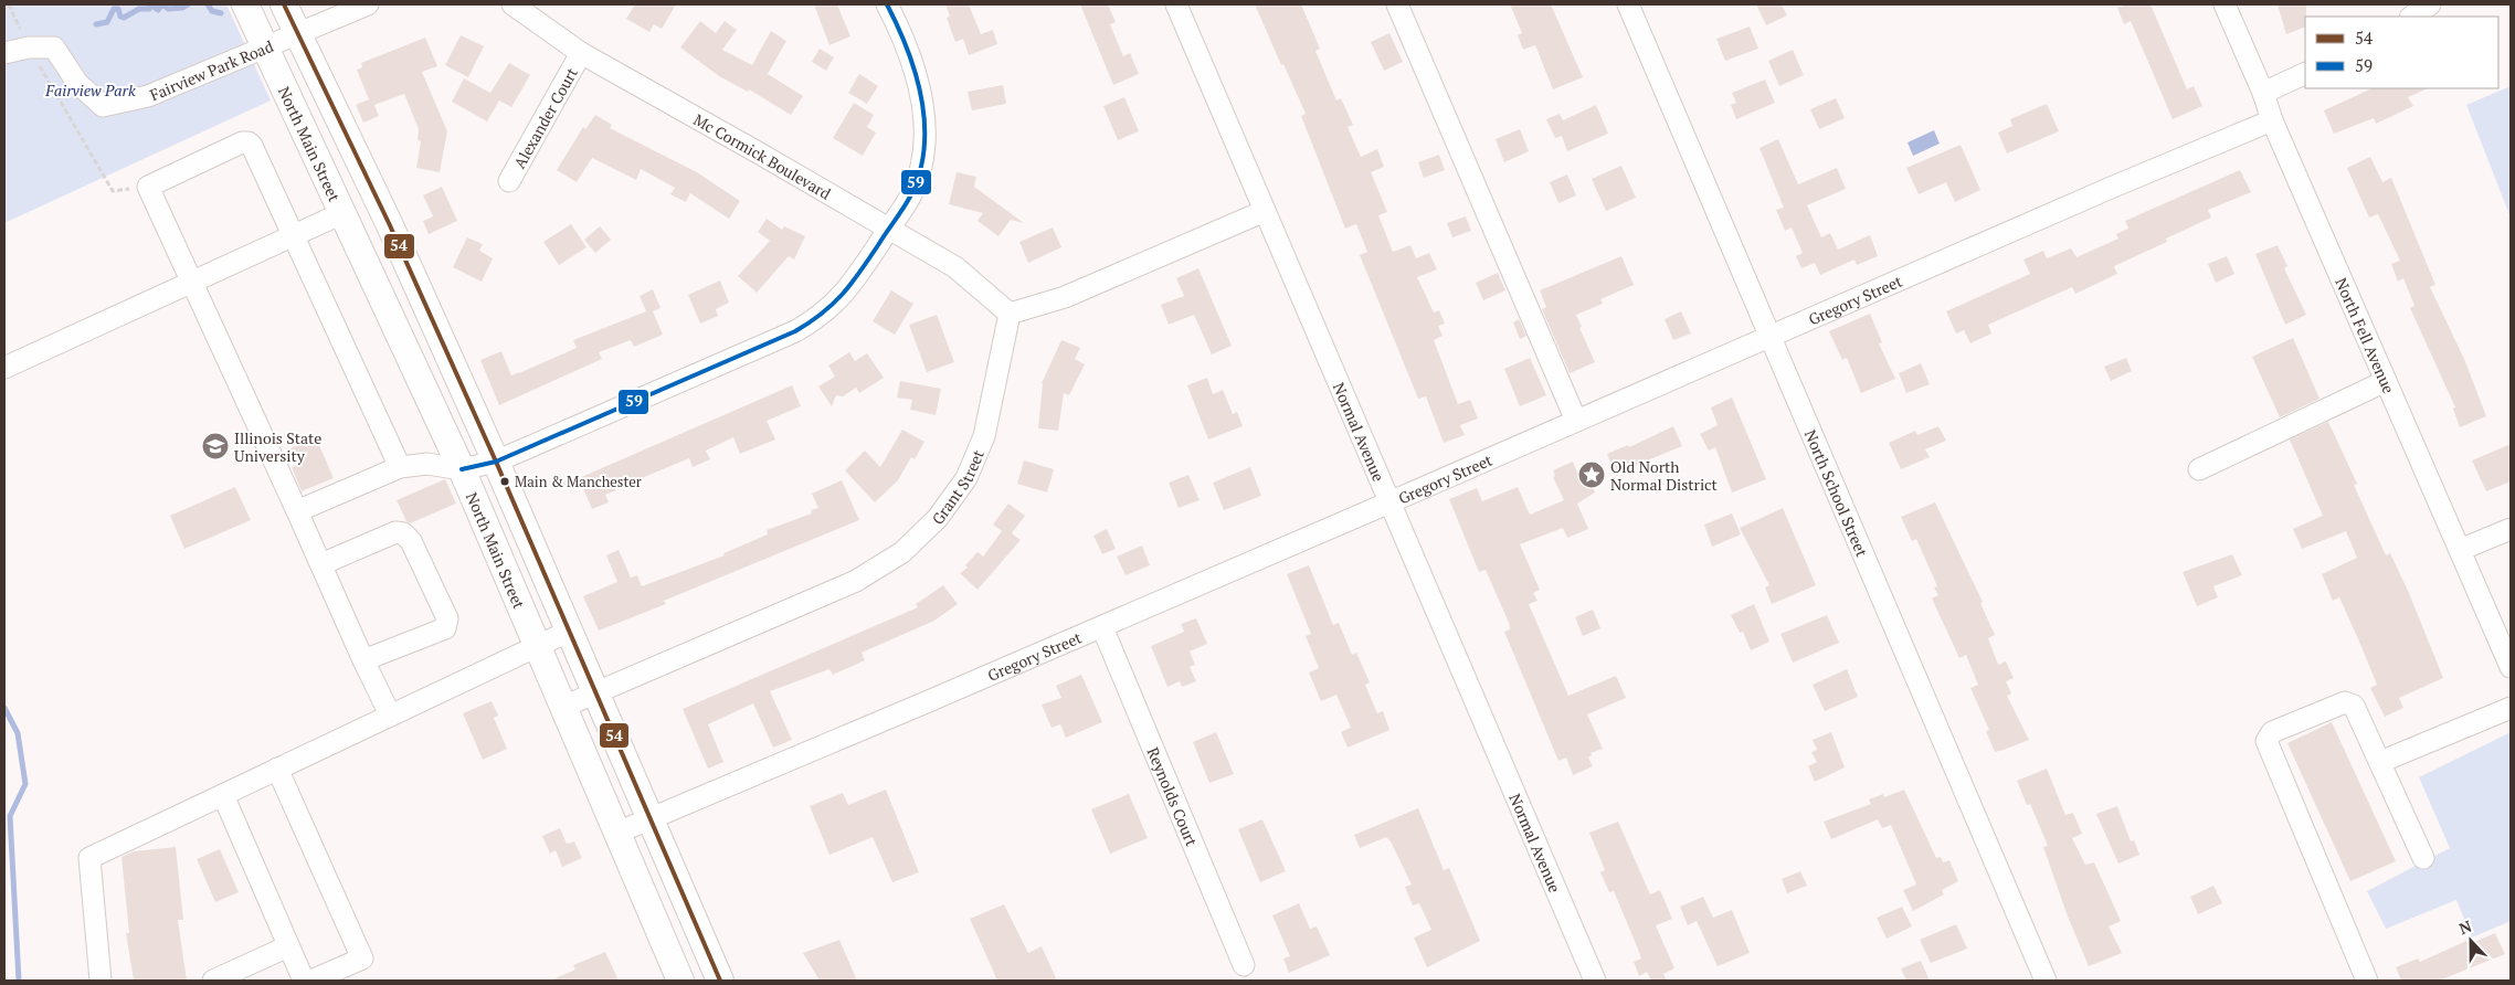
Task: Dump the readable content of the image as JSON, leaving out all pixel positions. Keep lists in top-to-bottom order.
{
  "streets": {
    "main road": ["North Main Street"],
    "street": [
      "Fairview Park Road",
      "Alexander Court",
      "Mc Cormick Boulevard",
      "Gregory Street",
      "North Fell Avenue",
      "Normal Avenue",
      "Grant Street",
      "North School Street",
      "Reynolds Court"
    ]
  },
  "crossings": [
    ["Fairview Park Road", "North Main Street"],
    ["Alexander Court", "Mc Cormick Boulevard"],
    ["North Main Street", "Gregory Street"],
    ["North Main Street", "Grant Street"],
    ["Mc Cormick Boulevard", "Grant Street"],
    ["Gregory Street", "North Fell Avenue"],
    ["Gregory Street", "Normal Avenue"],
    ["Gregory Street", "North School Street"],
    ["Gregory Street", "Reynolds Court"]
  ],
  "parks": ["Fairview Park"],
  "places": {
    "school or university": ["Illinois State University"],
    "place": ["Old North Normal District"],
    "other": ["Main & Manchester"]
  },
  "lines": ["transit line 54", "transit line 59"],
  "legend": ["54", "59"],
  "north": "top"
}
